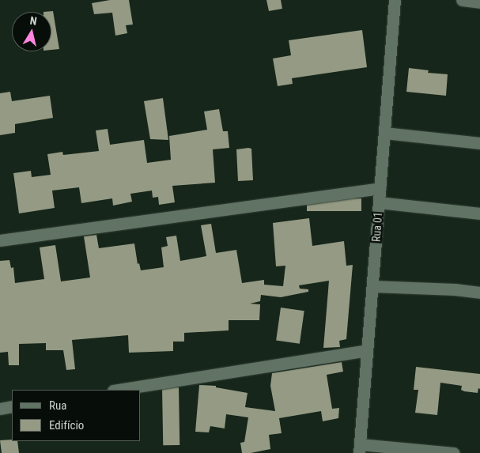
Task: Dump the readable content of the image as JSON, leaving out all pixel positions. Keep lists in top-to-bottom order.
{
  "streets": {
    "street": ["Rua 01"]
  },
  "legend": ["Rua", "Edifício"],
  "north": "top"
}
